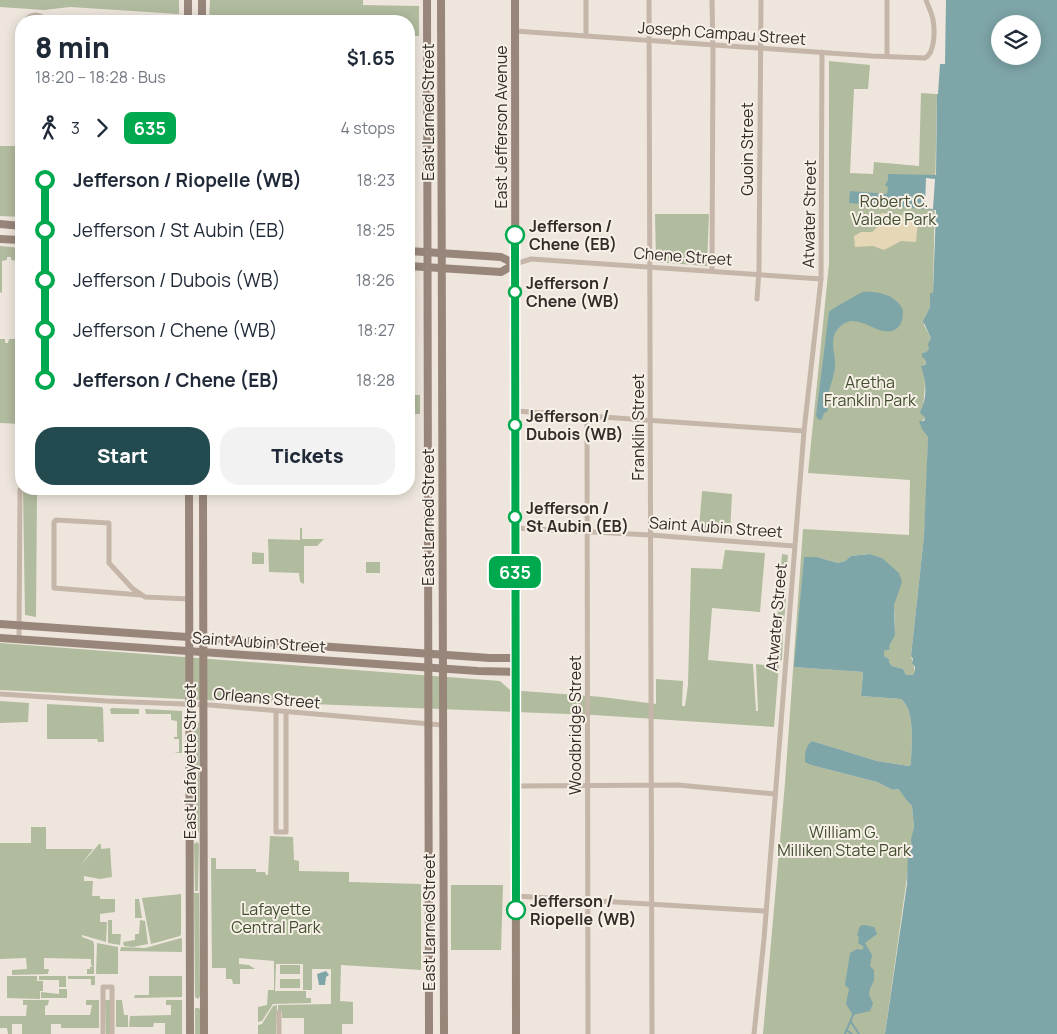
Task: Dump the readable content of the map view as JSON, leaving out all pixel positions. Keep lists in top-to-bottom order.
{
  "streets": {
    "street": [
      "Joseph Campau Street",
      "East Larned Street",
      "East Jefferson Avenue",
      "Guoin Street",
      "Atwater Street",
      "Chene Street",
      "Franklin Street",
      "Saint Aubin Street",
      "Orleans Street",
      "Woodbridge Street",
      "East Lafayette Street"
    ]
  },
  "crossings": [
    ["Joseph Campau Street", "East Jefferson Avenue"],
    ["Joseph Campau Street", "Guoin Street"],
    ["Joseph Campau Street", "Atwater Street"],
    ["Joseph Campau Street", "Franklin Street"],
    ["East Larned Street", "Chene Street"],
    ["East Larned Street", "Saint Aubin Street"],
    ["East Larned Street", "Orleans Street"],
    ["East Jefferson Avenue", "Chene Street"],
    ["East Jefferson Avenue", "Saint Aubin Street"],
    ["Guoin Street", "Chene Street"],
    ["Atwater Street", "Chene Street"],
    ["Atwater Street", "Saint Aubin Street"],
    ["Chene Street", "Franklin Street"],
    ["Franklin Street", "Saint Aubin Street"],
    ["Saint Aubin Street", "Woodbridge Street"],
    ["Saint Aubin Street", "East Lafayette Street"],
    ["Orleans Street", "East Lafayette Street"]
  ],
  "parks": [
    "Robert C. Valade Park",
    "Aretha Franklin Park",
    "William G. Milliken State Park",
    "Lafayette Central Park"
  ],
  "places": [
    "Jefferson / Chene (EB)",
    "Jefferson / Chene (WB)",
    "Jefferson / Dubois (WB)",
    "Jefferson / St Aubin (EB)",
    "Jefferson / Riopelle (WB)"
  ],
  "lines": ["bus line 635"],
  "page": {
    "on_map": "635",
    "heading": ["8 min", "18:20 – 18:28 · Bus", "$1.65"],
    "legs": ["3", "635", "4 stops"],
    "list": [
      {
        "name": "Jefferson / Riopelle (WB)",
        "value": "18:23"
      },
      {
        "name": "Jefferson / St Aubin (EB)",
        "value": "18:25"
      },
      {
        "name": "Jefferson / Dubois (WB)",
        "value": "18:26"
      },
      {
        "name": "Jefferson / Chene (WB)",
        "value": "18:27"
      },
      {
        "name": "Jefferson / Chene (EB)",
        "value": "18:28"
      }
    ],
    "buttons": ["Start", "Tickets"]
  }
}
